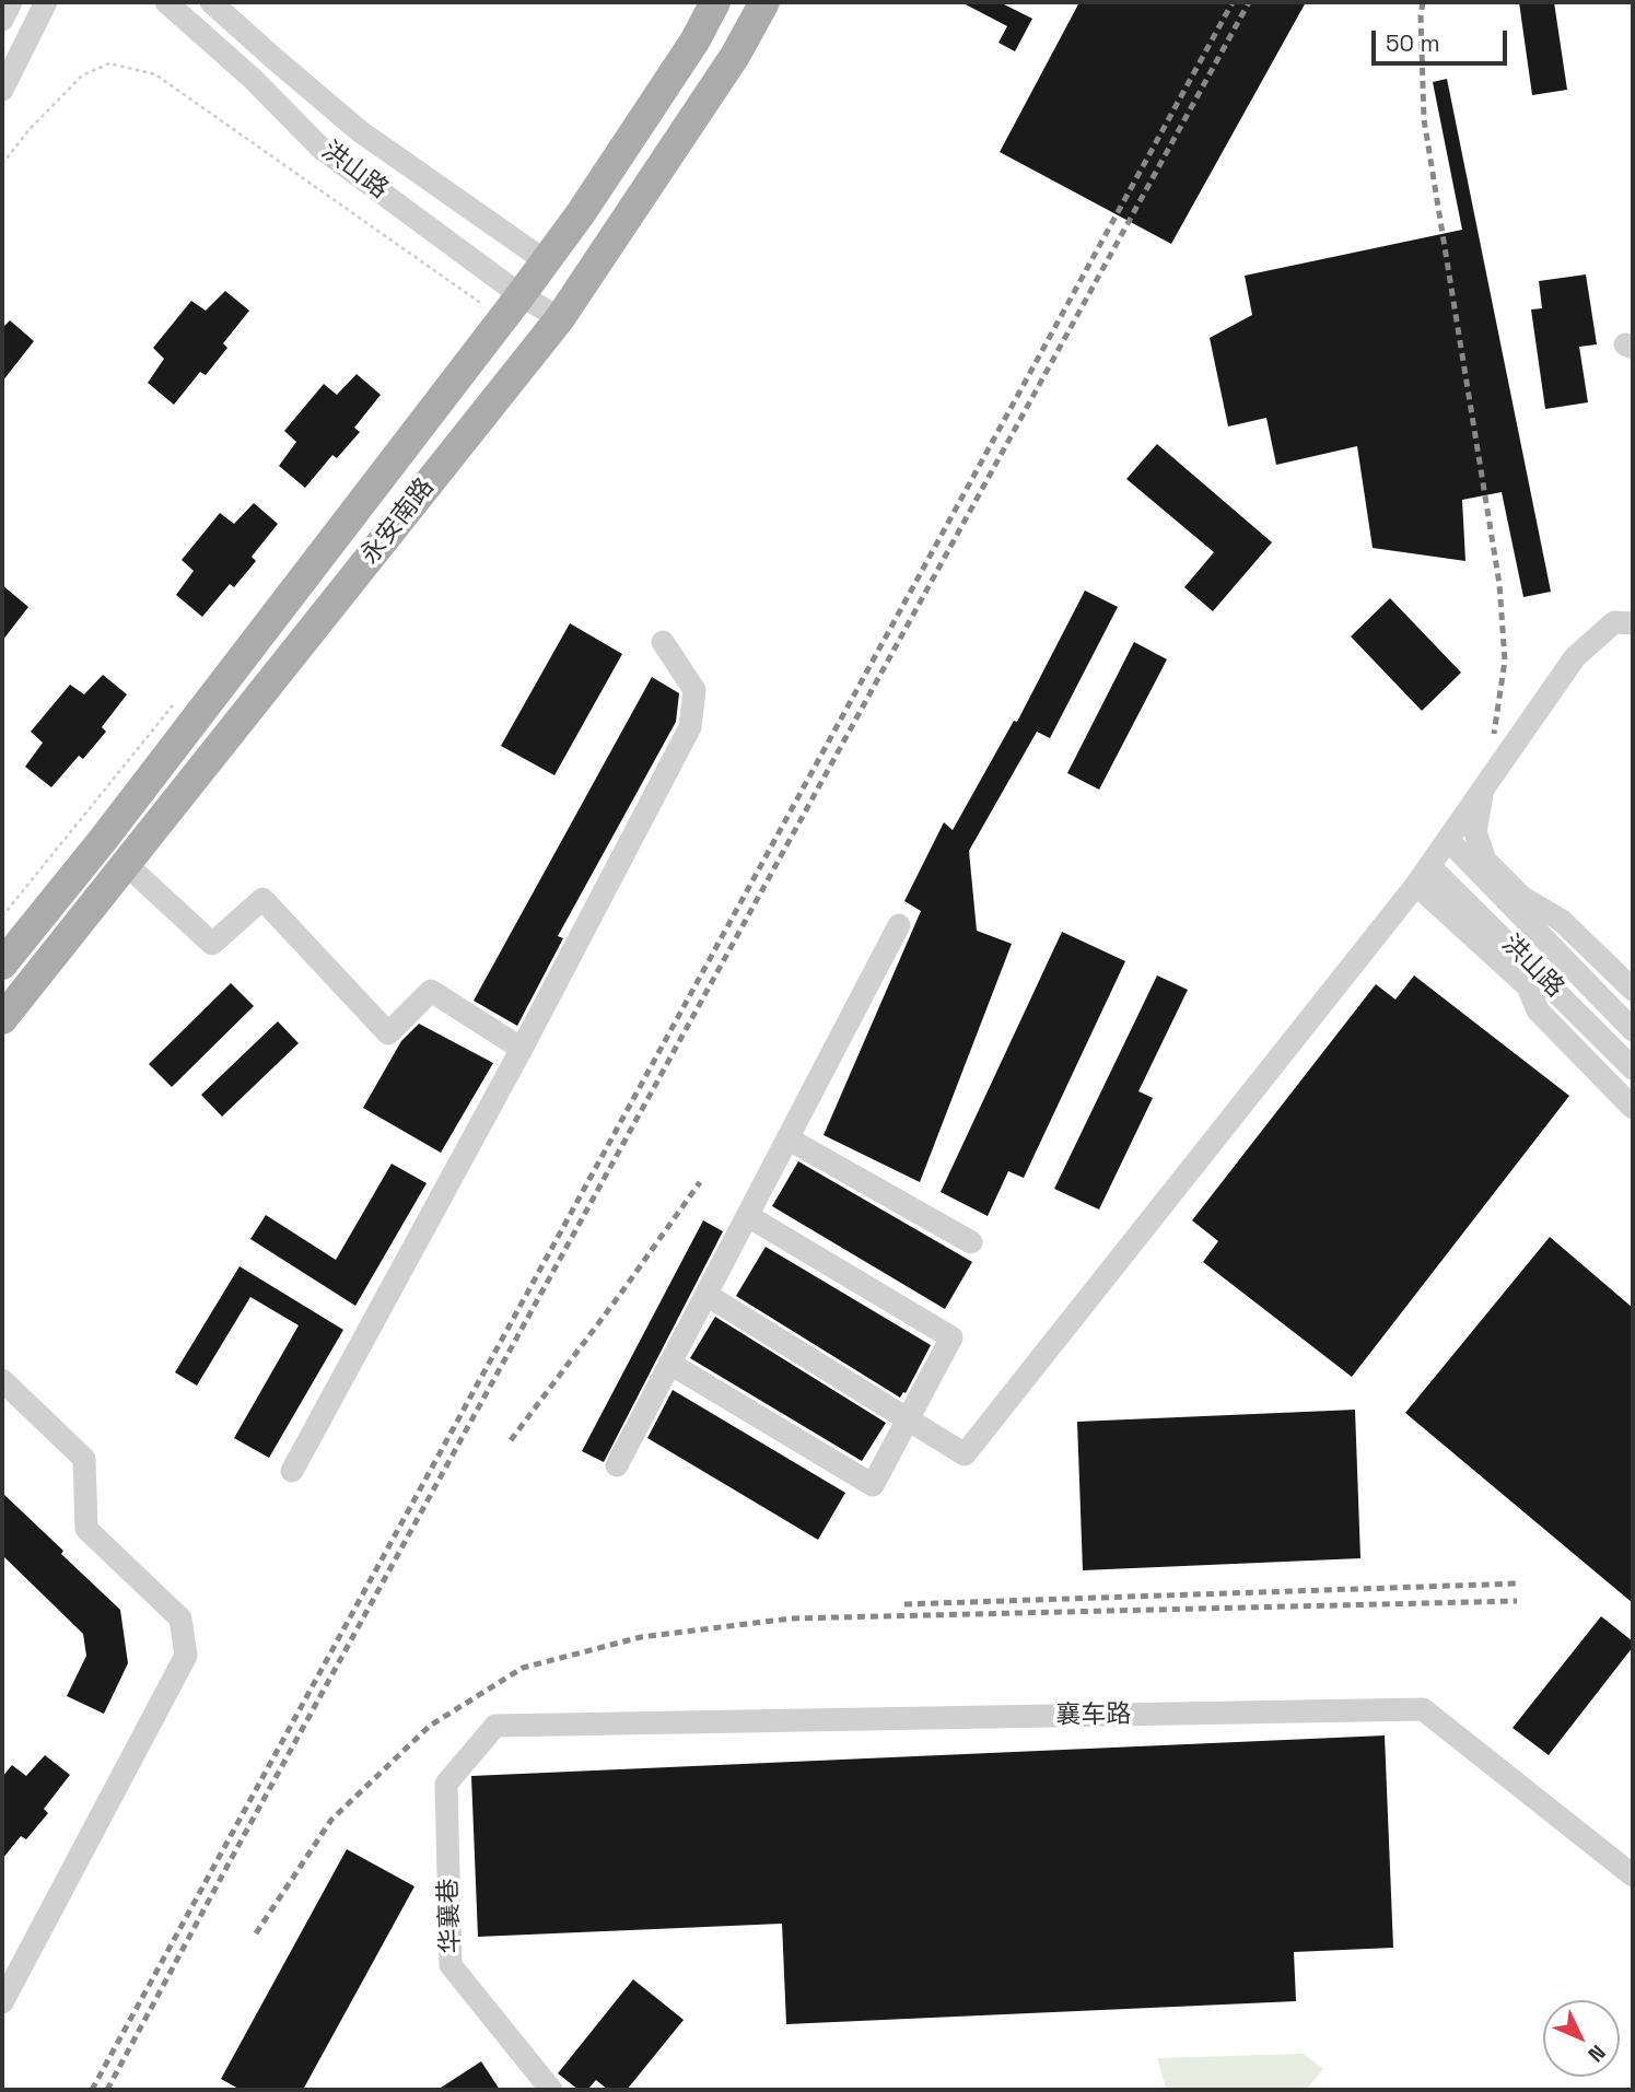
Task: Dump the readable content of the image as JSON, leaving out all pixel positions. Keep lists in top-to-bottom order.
{
  "streets": {
    "main road": ["永安南路"],
    "street": ["洪山路", "襄车路", "华襄巷"]
  },
  "crossings": [
    ["洪山路", "永安南路"],
    ["襄车路", "华襄巷"]
  ],
  "scale_bar": "50 m",
  "north": "bottom right"
}
